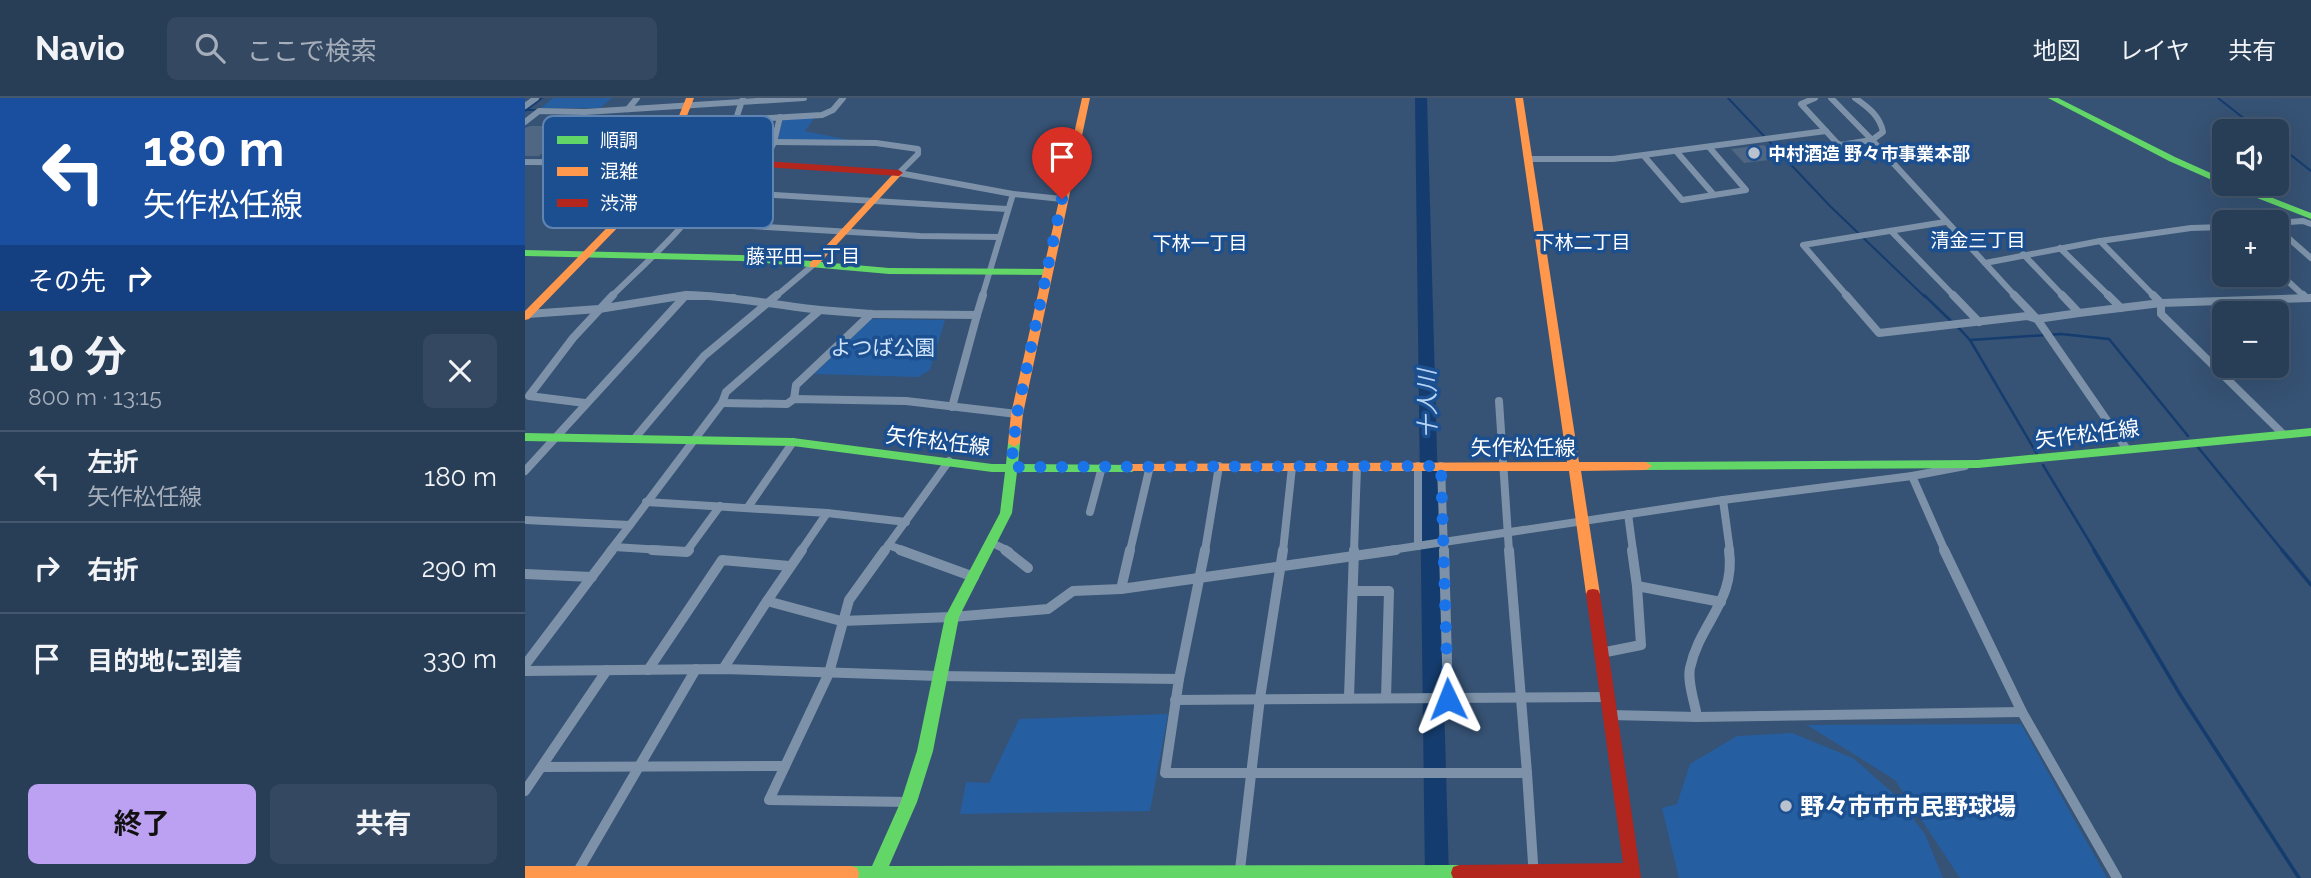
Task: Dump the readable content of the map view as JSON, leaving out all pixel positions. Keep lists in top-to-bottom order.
{
  "streets": {
    "main road": ["矢作松任線"]
  },
  "districts": [
    "清金三丁目",
    "下林二丁目",
    "下林一丁目",
    "藤平田一丁目"
  ],
  "water": ["十人川"],
  "parks": ["よつば公園"],
  "places": ["中村酒造 野々市事業本部", "野々市市市民野球場"],
  "legend": ["順調", "混雑", "渋滞"],
  "page": {
    "header": "Navio",
    "search": "ここで検索",
    "nav": ["地図", "レイヤ", "共有"],
    "turn": ["180 m", "矢作松任線"],
    "map_buttons": ["+", "−"],
    "then": "その先",
    "heading": ["10 分", "800 m · 13:15"],
    "list": [
      {
        "name": "左折",
        "note": "矢作松任線",
        "value": "180 m"
      },
      {
        "name": "右折",
        "value": "290 m"
      },
      {
        "name": "目的地に到着",
        "value": "330 m"
      }
    ],
    "buttons": ["終了", "共有"]
  }
}
